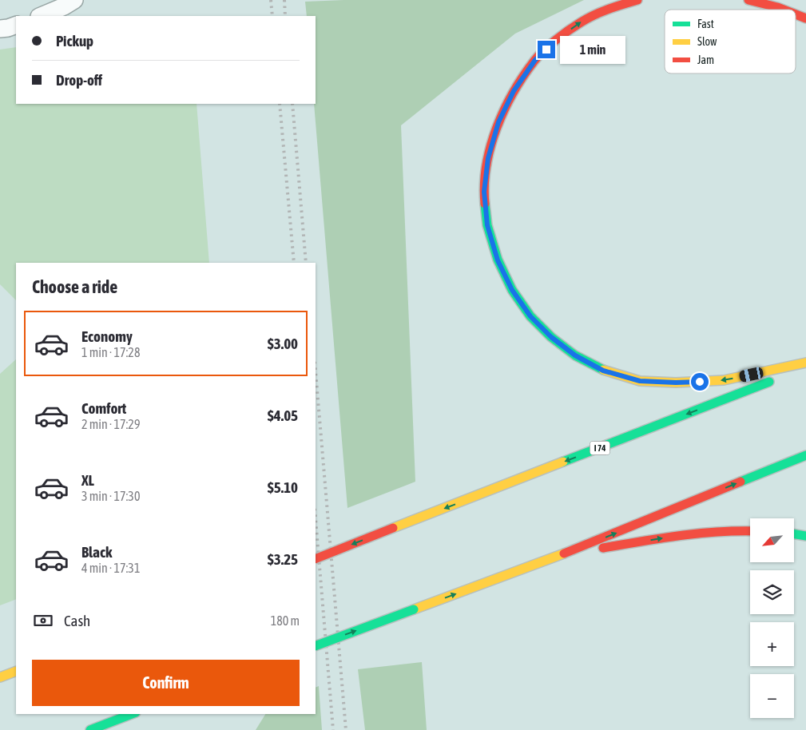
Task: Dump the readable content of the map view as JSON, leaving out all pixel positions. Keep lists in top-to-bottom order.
{
  "streets": {
    "highway": ["I 74"]
  },
  "legend": ["Fast", "Slow", "Jam"],
  "north": "bottom left",
  "page": {
    "banner": ["Pickup", "Drop-off"],
    "bubble": "1 min",
    "heading": "Choose a ride",
    "list": [
      {
        "name": "Economy",
        "note": "1 min · 17:28",
        "value": "$3.00"
      },
      {
        "name": "Comfort",
        "note": "2 min · 17:29",
        "value": "$4.05"
      },
      {
        "name": "XL",
        "note": "3 min · 17:30",
        "value": "$5.10"
      },
      {
        "name": "Black",
        "note": "4 min · 17:31",
        "value": "$3.25"
      }
    ],
    "map_buttons": ["+", "−"],
    "pay": ["Cash", "180 m"],
    "buttons": "Confirm"
  }
}
